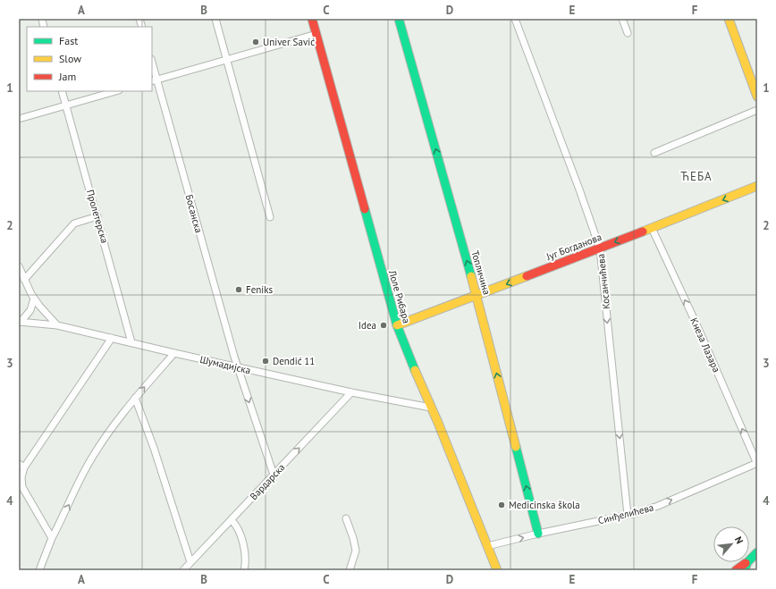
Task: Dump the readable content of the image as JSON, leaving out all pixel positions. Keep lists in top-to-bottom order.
{
  "streets": {
    "street": [
      "Босанска",
      "Пролетерска",
      "Југ Богданова",
      "Топличина",
      "Косанчићева",
      "Лоле Рибара",
      "Кнеза Лазара",
      "Шумадијска",
      "Вардарска",
      "Синђелићева"
    ]
  },
  "crossings": [
    ["Босанска", "Шумадијска"],
    ["Босанска", "Вардарска"],
    ["Пролетерска", "Шумадијска"],
    ["Југ Богданова", "Топличина"],
    ["Југ Богданова", "Косанчићева"],
    ["Југ Богданова", "Лоле Рибара"],
    ["Југ Богданова", "Кнеза Лазара"],
    ["Топличина", "Синђелићева"],
    ["Косанчићева", "Синђелићева"],
    ["Лоле Рибара", "Шумадијска"],
    ["Лоле Рибара", "Синђелићева"],
    ["Кнеза Лазара", "Синђелићева"],
    ["Шумадијска", "Вардарска"]
  ],
  "one_way": [
    "Југ Богданова",
    "Топличина",
    "Косанчићева",
    "Кнеза Лазара",
    "Вардарска",
    "Синђелићева"
  ],
  "districts": ["ЋЕБА"],
  "places": [
    "Univer Savić",
    "Feniks",
    "Idea",
    "Dendić 11",
    "Medicinska škola"
  ],
  "legend": ["Fast", "Slow", "Jam"],
  "north": "top right",
  "grid": {
    "columns": [
      "A",
      "B",
      "C",
      "D",
      "E",
      "F"
    ],
    "rows": [
      "1",
      "2",
      "3",
      "4"
    ]
  }
}
